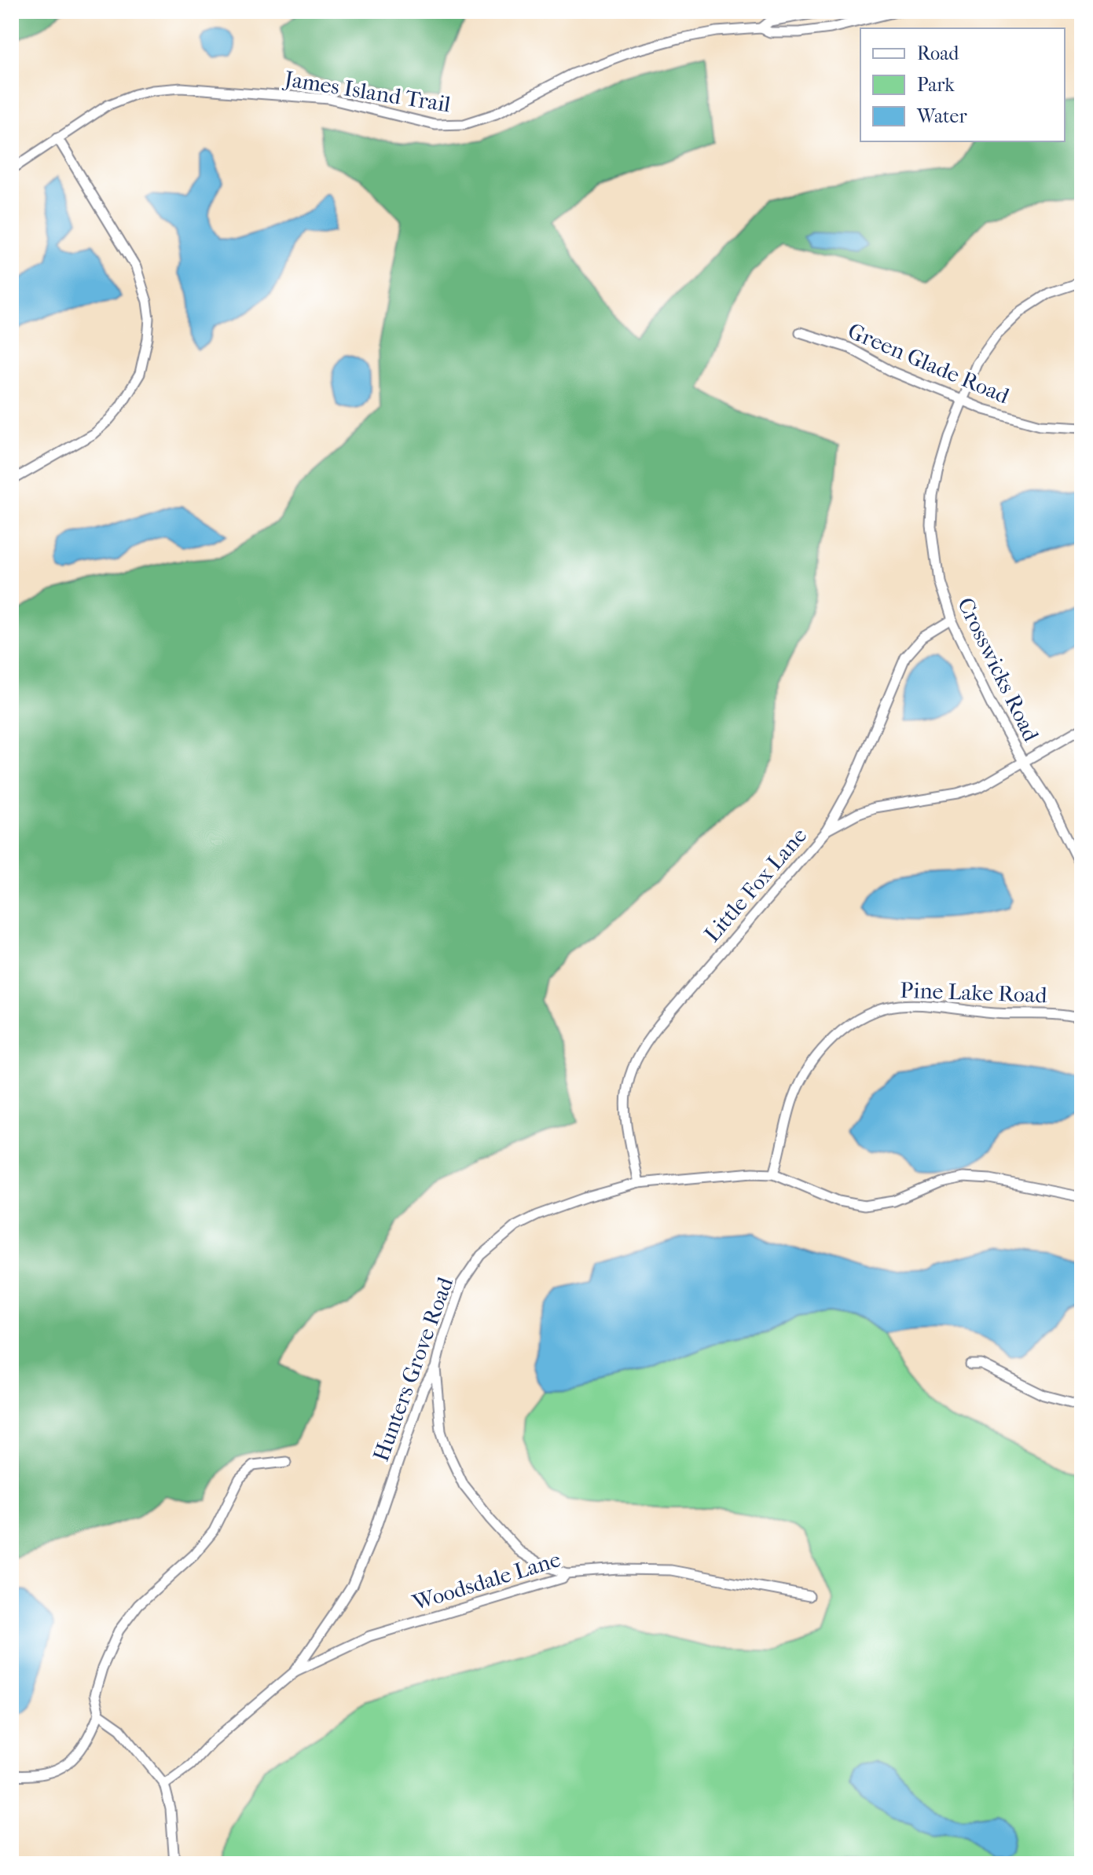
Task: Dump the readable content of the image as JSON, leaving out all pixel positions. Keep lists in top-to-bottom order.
{
  "streets": {
    "street": [
      "James Island Trail",
      "Green Glade Road",
      "Crosswicks Road",
      "Little Fox Lane",
      "Pine Lake Road",
      "Hunters Grove Road",
      "Woodsdale Lane"
    ]
  },
  "crossings": [
    ["Green Glade Road", "Crosswicks Road"],
    ["Crosswicks Road", "Little Fox Lane"],
    ["Little Fox Lane", "Hunters Grove Road"],
    ["Pine Lake Road", "Hunters Grove Road"],
    ["Hunters Grove Road", "Woodsdale Lane"]
  ],
  "legend": ["Road", "Park", "Water"]
}
